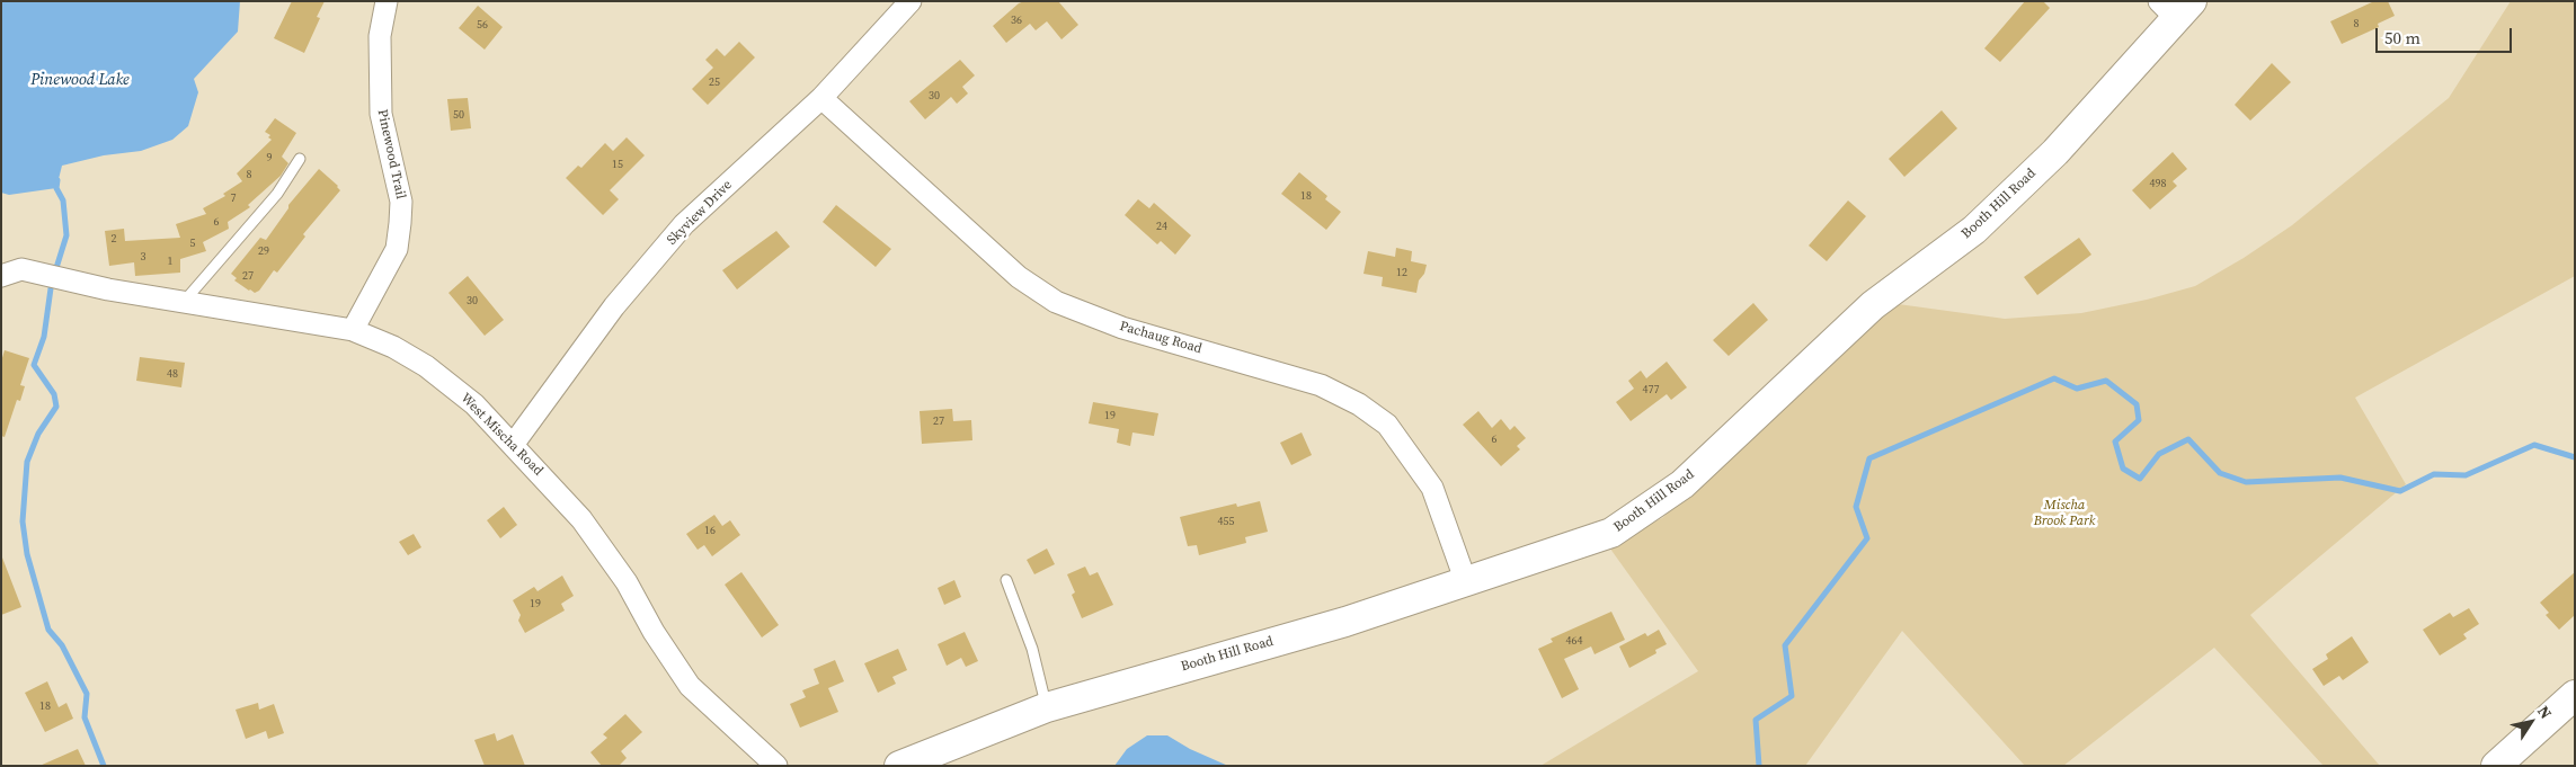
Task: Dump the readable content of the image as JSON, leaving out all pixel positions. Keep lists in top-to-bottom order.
{
  "streets": {
    "street": [
      "Pinewood Trail",
      "Booth Hill Road",
      "Skyview Drive",
      "Pachaug Road",
      "West Mischa Road"
    ]
  },
  "crossings": [
    ["Pinewood Trail", "West Mischa Road"],
    ["Booth Hill Road", "Pachaug Road"],
    ["Skyview Drive", "Pachaug Road"],
    ["Skyview Drive", "West Mischa Road"]
  ],
  "water": ["Pinewood Lake"],
  "parks": ["Mischa Brook Park"],
  "house_numbers": [
    "36",
    "8",
    "56",
    "25",
    "30",
    "50",
    "9",
    "15",
    "8",
    "498",
    "18",
    "7",
    "6",
    "24",
    "2",
    "5",
    "29",
    "3",
    "1",
    "12",
    "27",
    "30",
    "48",
    "477",
    "19",
    "27",
    "6",
    "455",
    "16",
    "19",
    "464",
    "18"
  ],
  "scale_bar": "50 m",
  "north": "top right"
}
